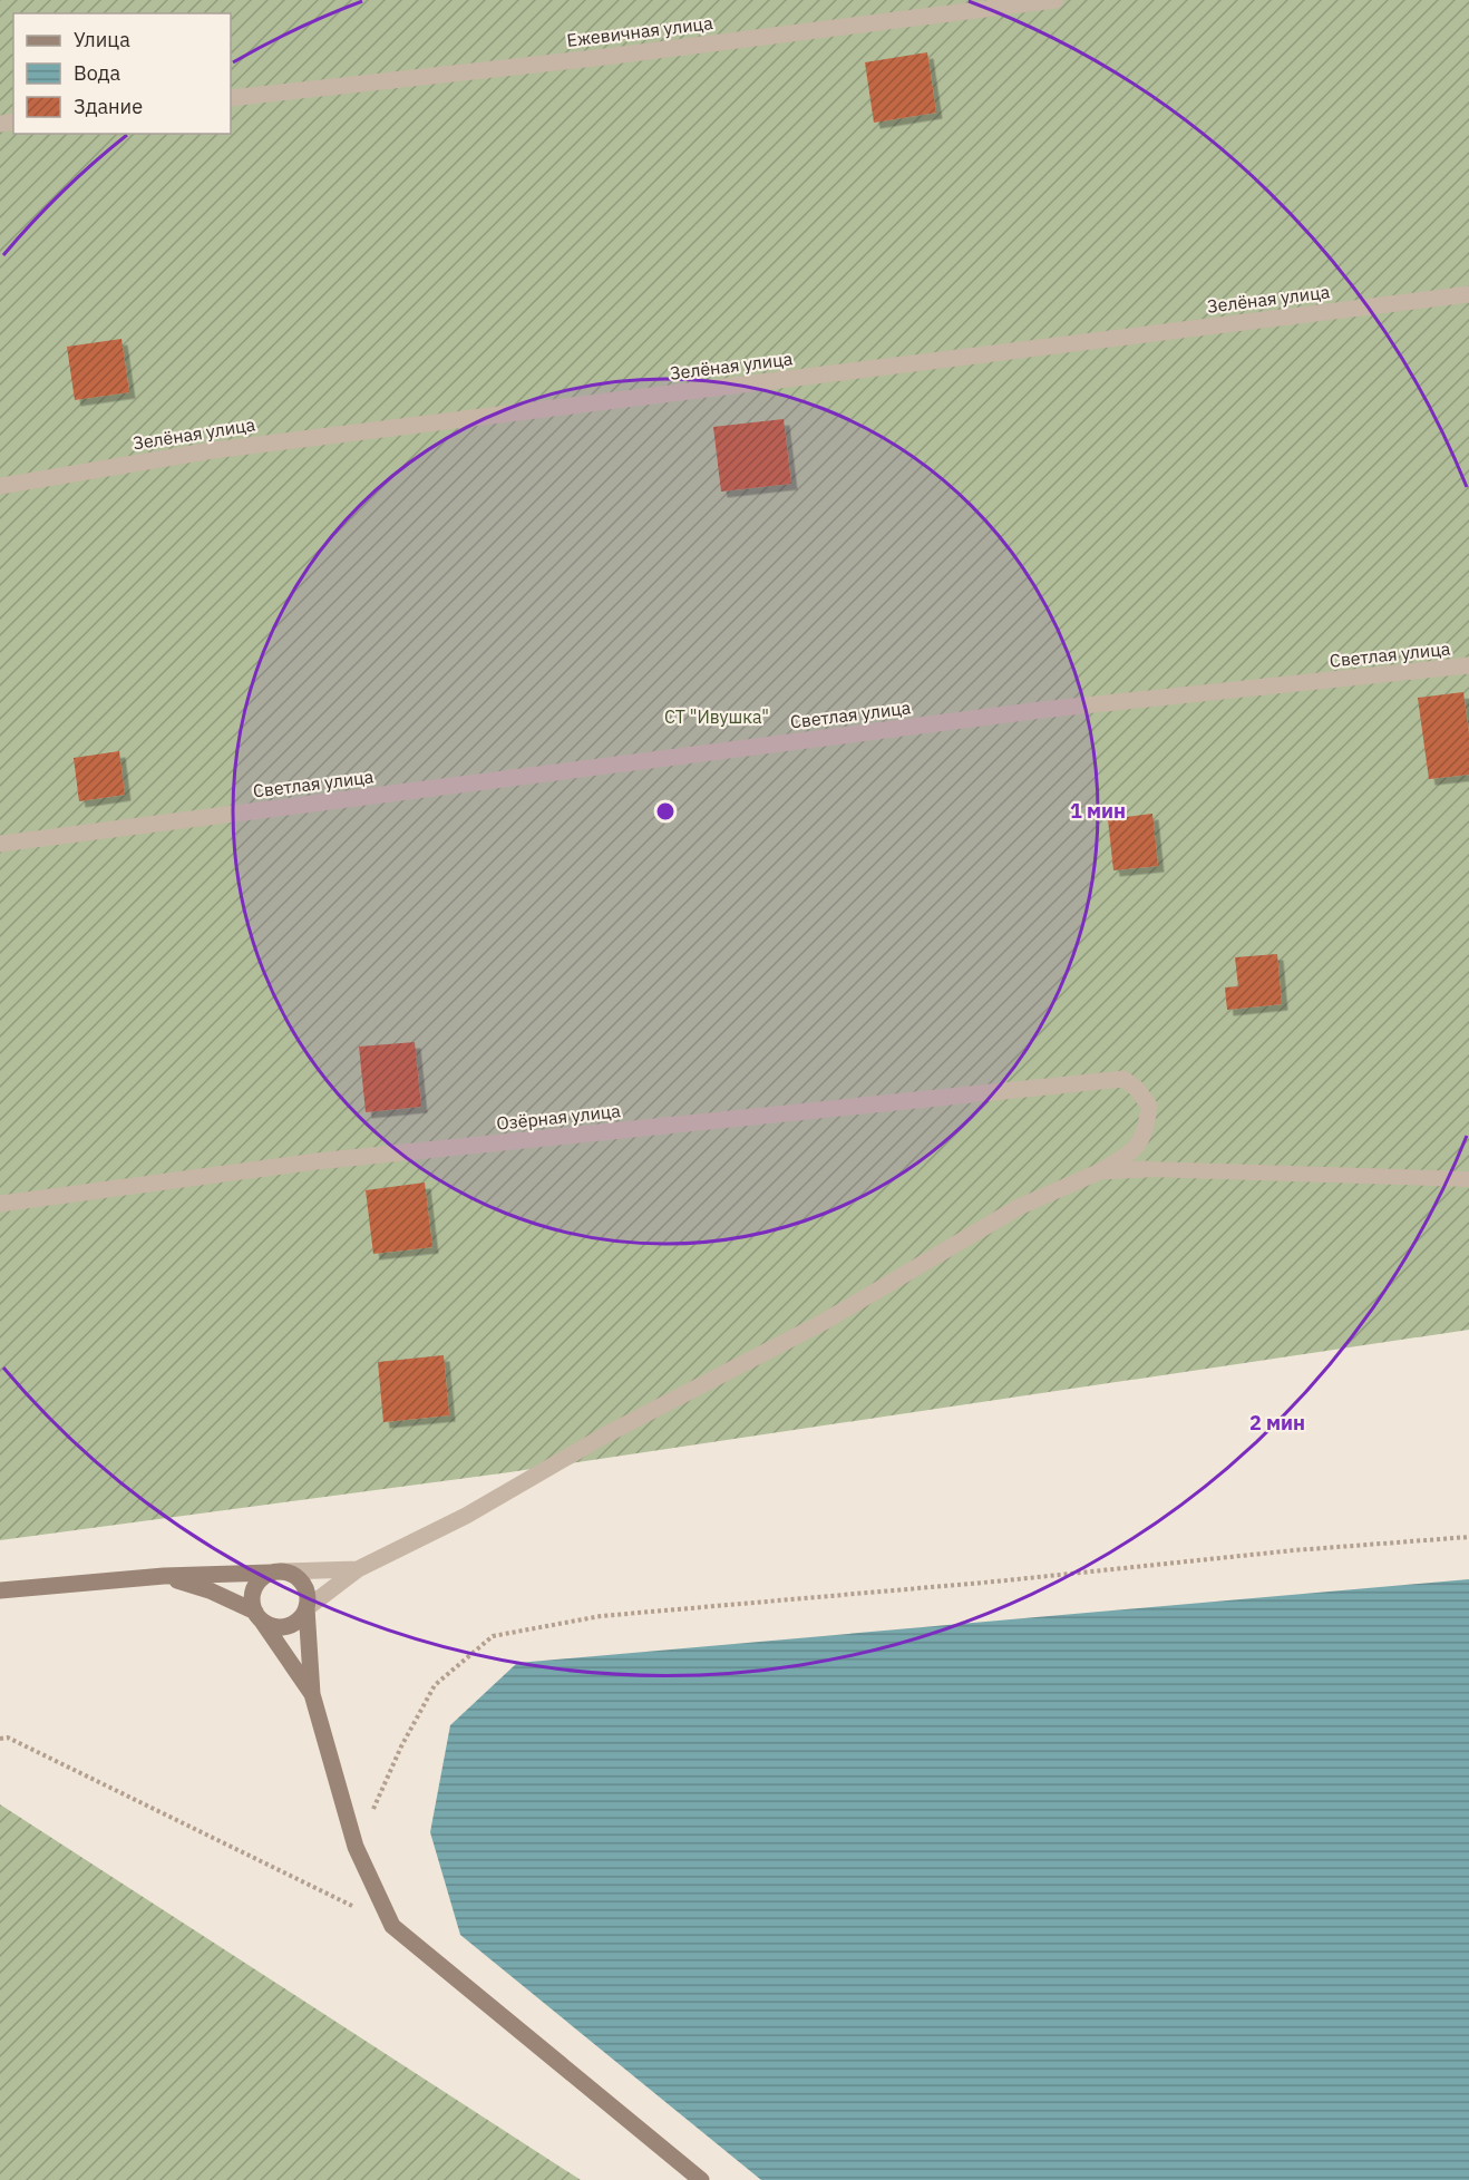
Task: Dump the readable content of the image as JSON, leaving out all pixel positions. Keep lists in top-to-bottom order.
{
  "streets": {
    "street": [
      "Ежевичная улица",
      "Зелёная улица",
      "Светлая улица",
      "Озёрная улица"
    ]
  },
  "parks": ["СТ \"Ивушка\""],
  "legend": ["Улица", "Вода", "Здание"],
  "rings": ["1 мин", "2 мин"]
}
